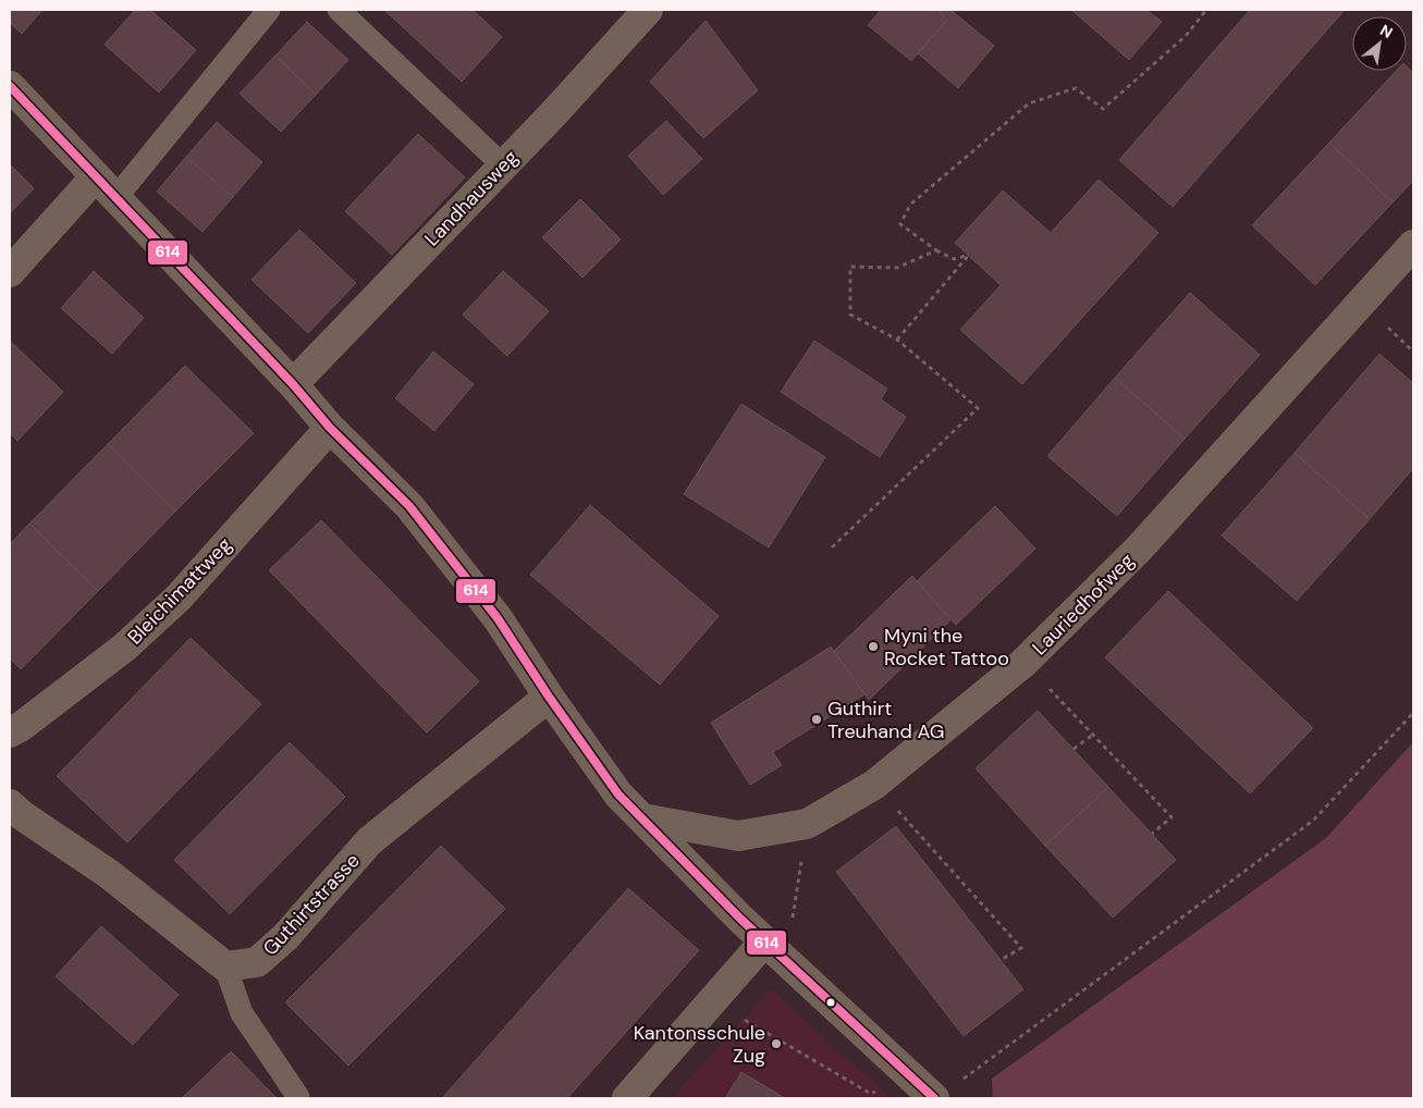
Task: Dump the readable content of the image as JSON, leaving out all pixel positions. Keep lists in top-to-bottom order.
{
  "streets": {
    "street": [
      "Landhausweg",
      "Bleichimattweg",
      "Lauriedhofweg",
      "Guthirtstrasse"
    ]
  },
  "places": ["Myni the Rocket Tattoo", "Guthirt Treuhand AG", "Kantonsschule Zug"],
  "lines": ["transit line 614"],
  "north": "top right"
}
